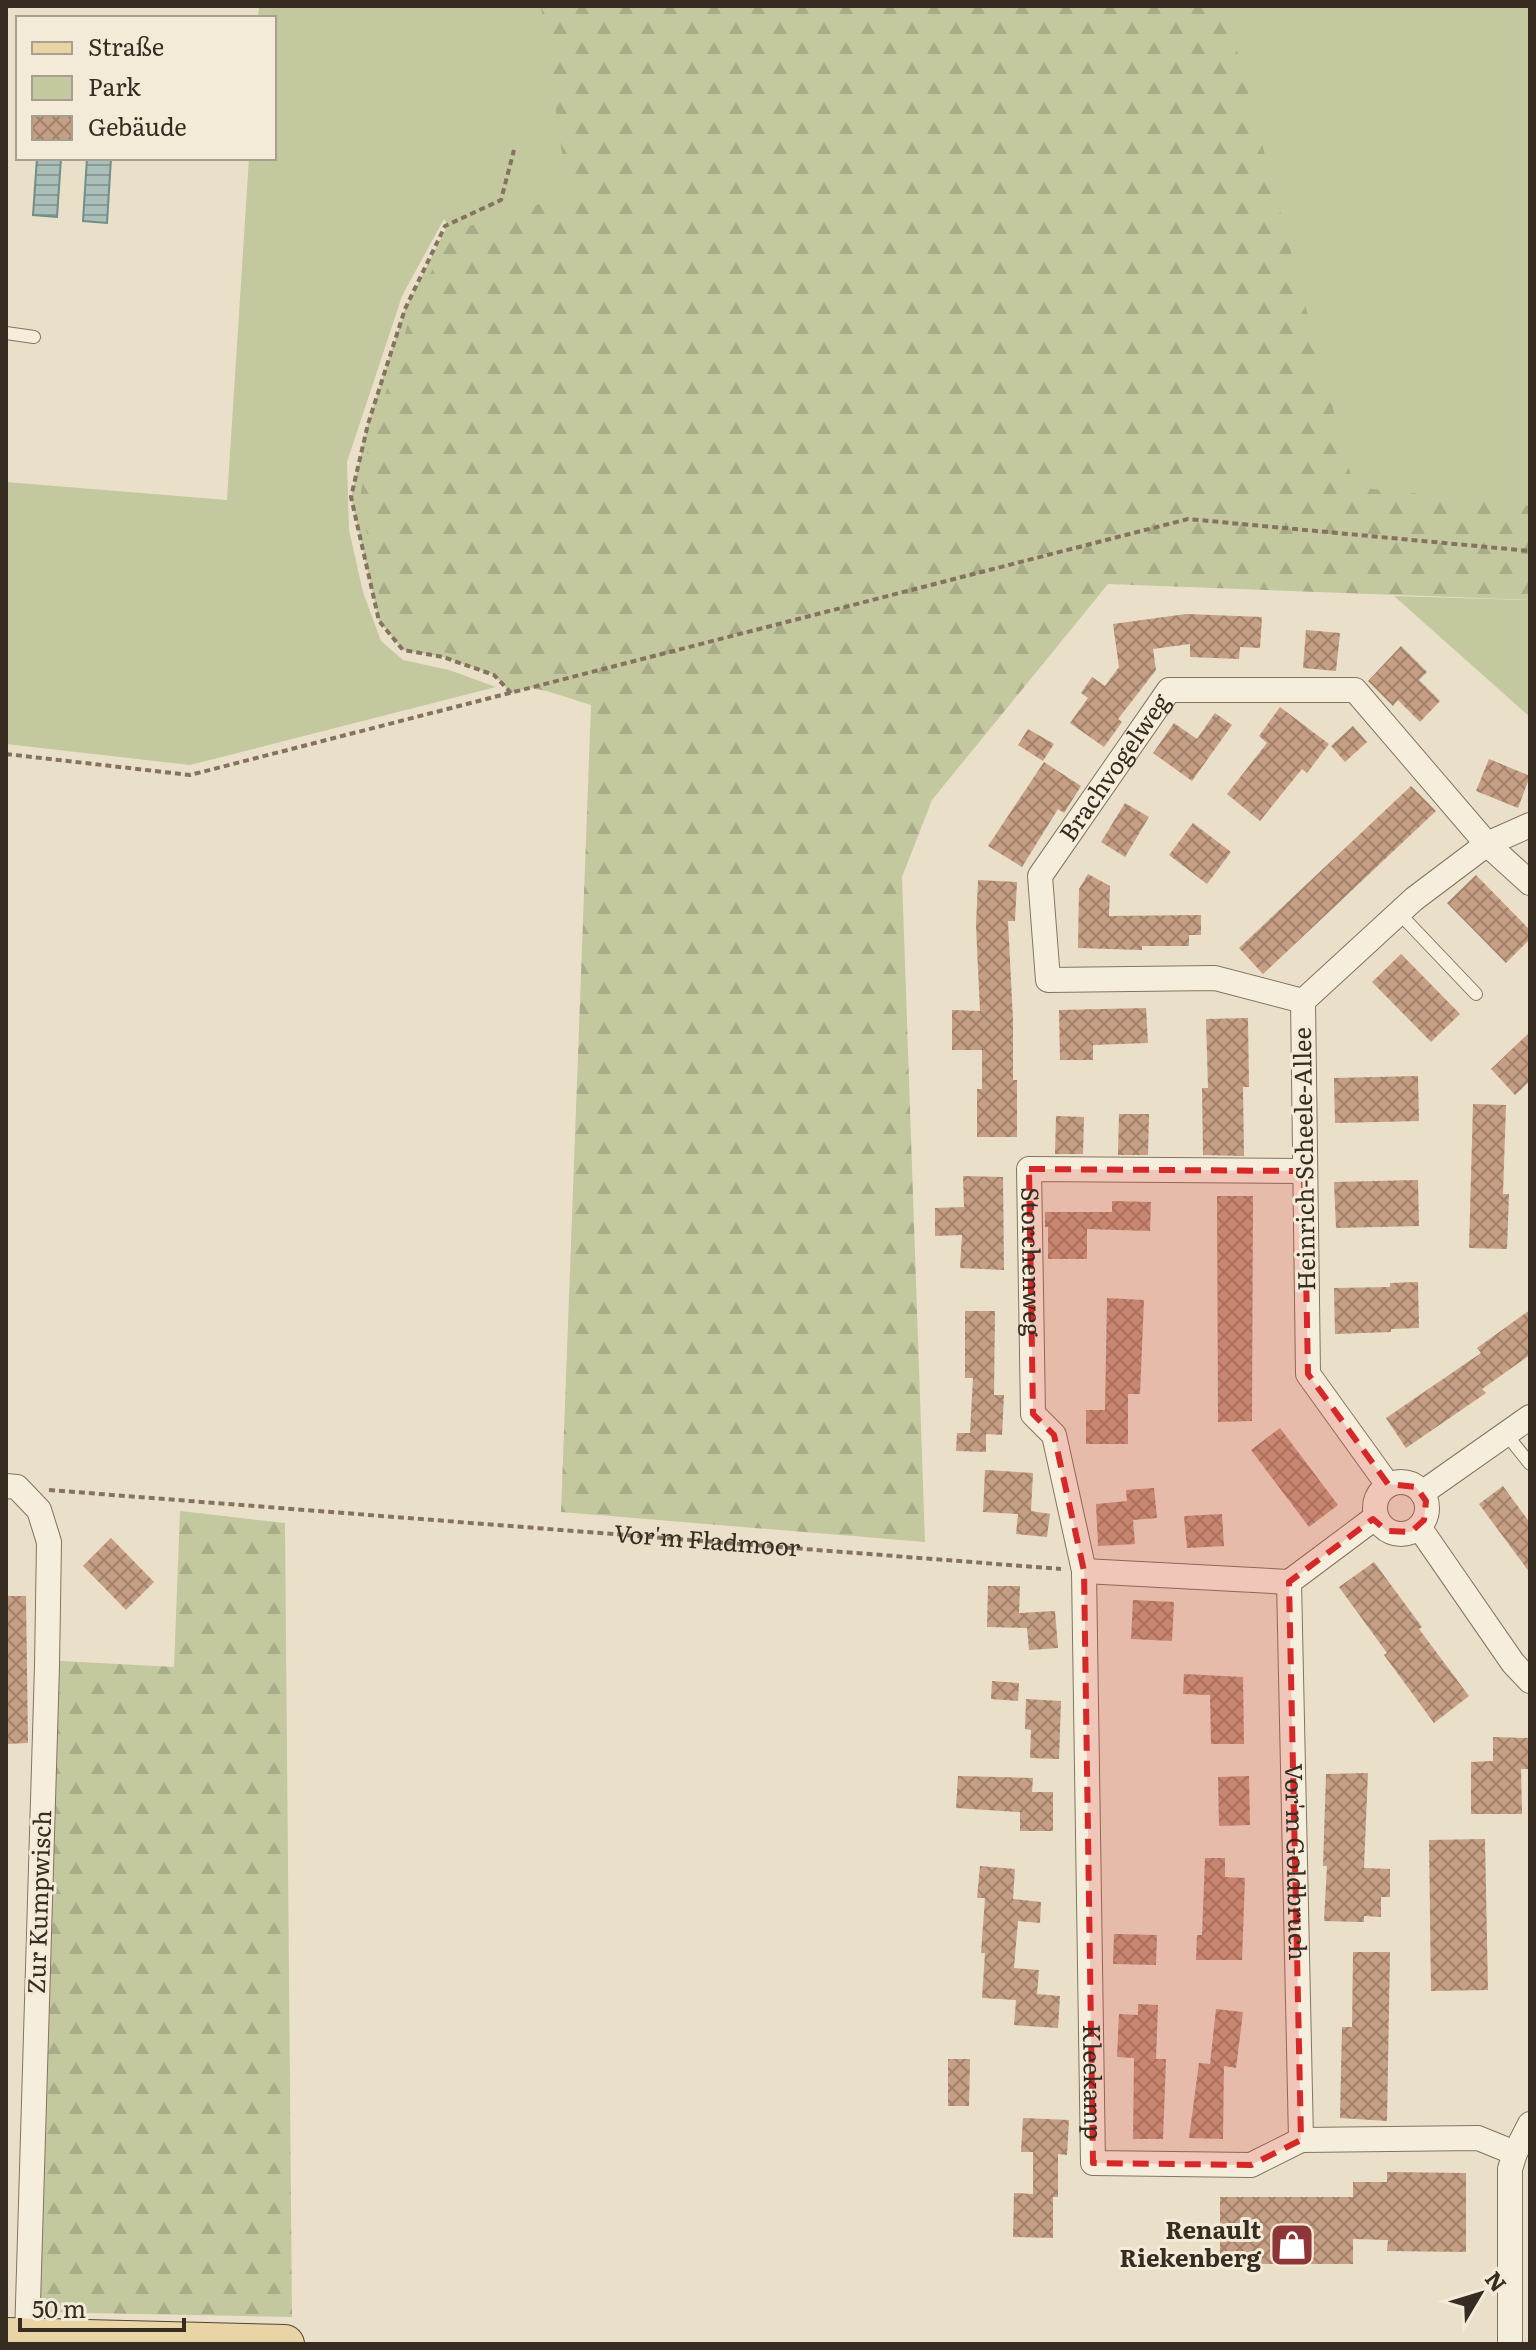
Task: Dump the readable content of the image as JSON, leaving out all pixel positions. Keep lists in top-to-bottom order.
{
  "streets": {
    "street": [
      "Brachvogelweg",
      "Heinrich-Scheele-Allee",
      "Storchenweg",
      "Vor'm Goldbruch",
      "Zur Kumpwisch",
      "Kleekamp"
    ],
    "path": ["Vor'm Fladmoor"]
  },
  "crossings": [
    ["Brachvogelweg", "Heinrich-Scheele-Allee"],
    ["Heinrich-Scheele-Allee", "Storchenweg"],
    ["Storchenweg", "Vor'm Fladmoor"],
    ["Storchenweg", "Kleekamp"],
    ["Vor'm Fladmoor", "Zur Kumpwisch"],
    ["Vor'm Fladmoor", "Kleekamp"],
    ["Vor'm Goldbruch", "Kleekamp"]
  ],
  "places": {
    "shop": ["Renault Riekenberg"]
  },
  "legend": ["Straße", "Park", "Gebäude"],
  "scale_bar": "50 m",
  "north": "top right"
}
